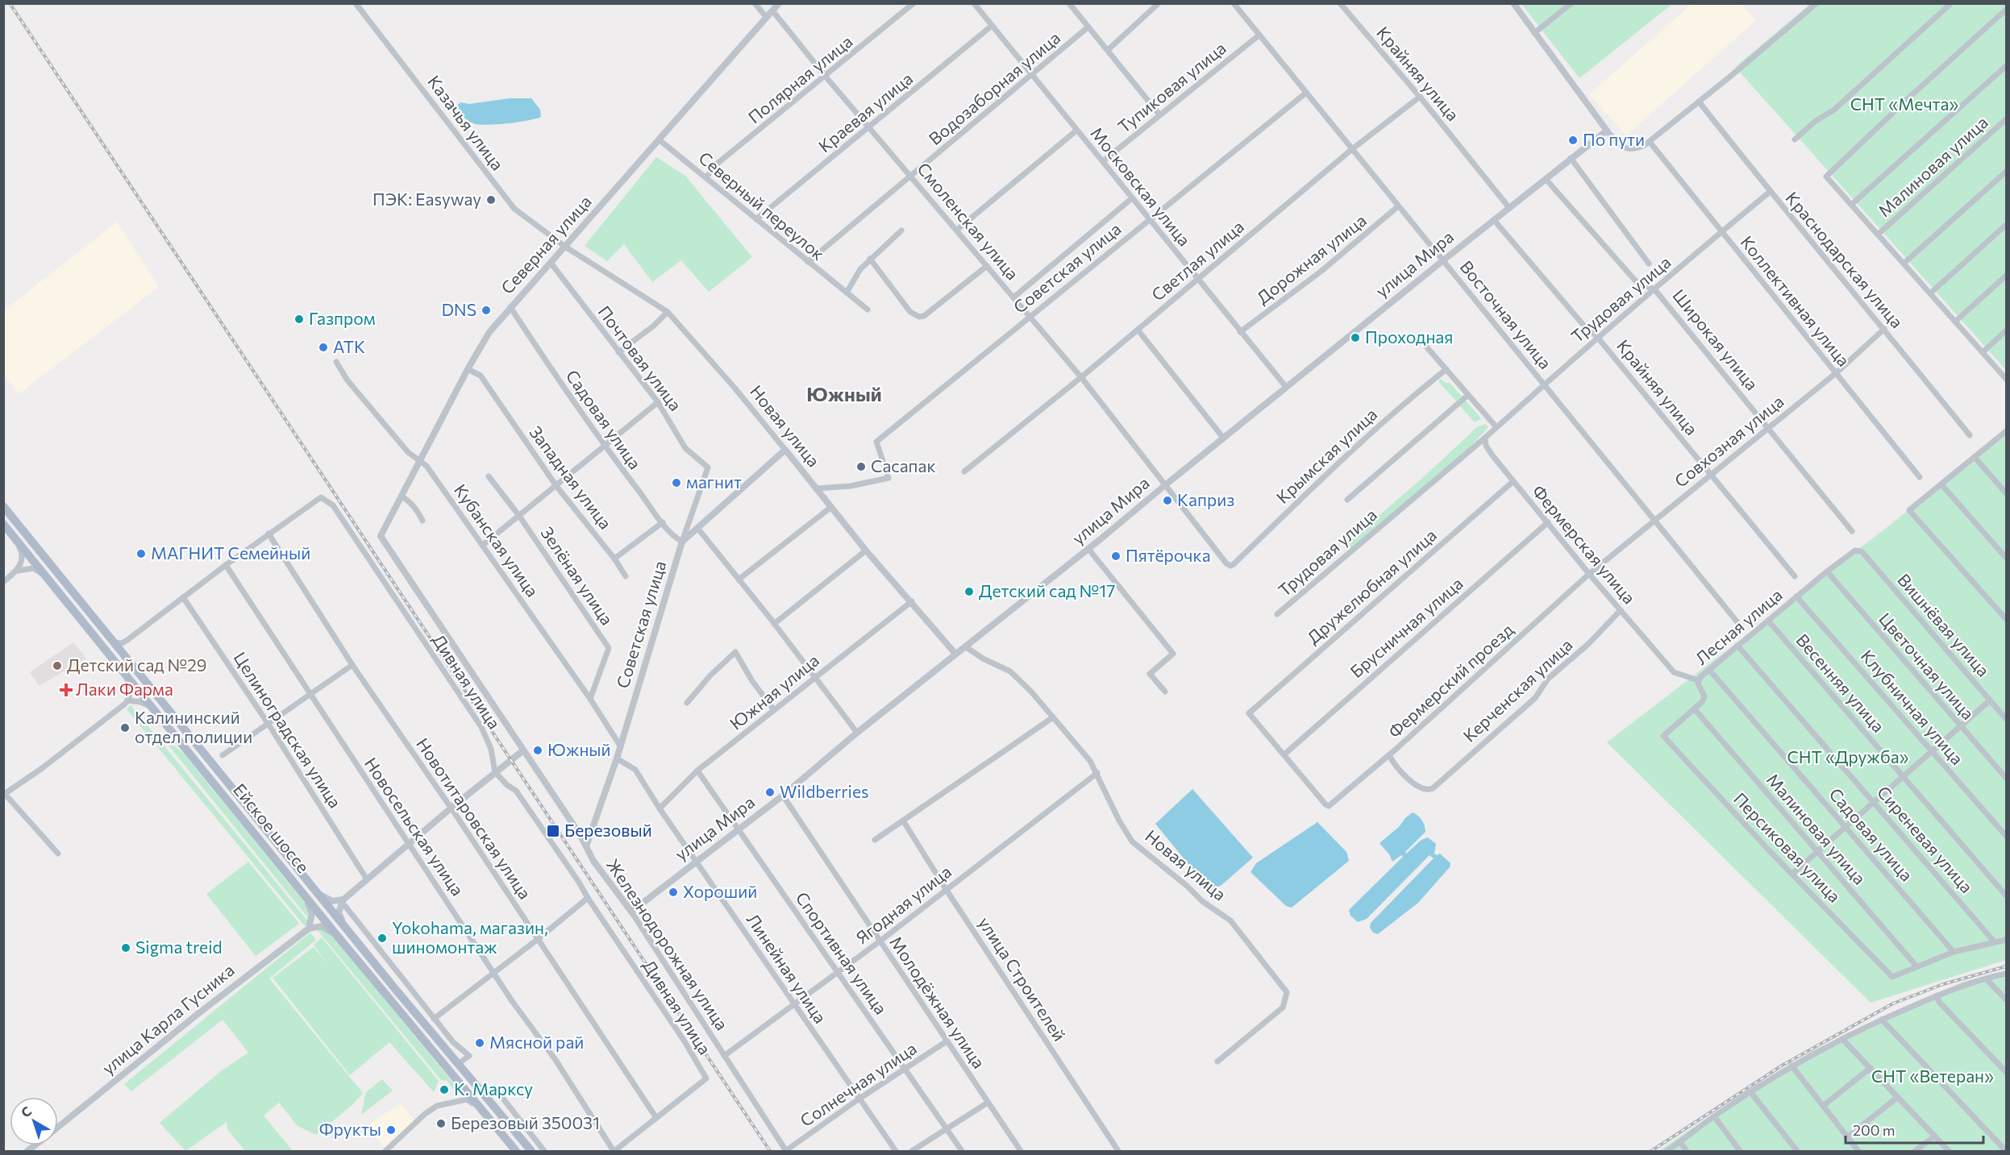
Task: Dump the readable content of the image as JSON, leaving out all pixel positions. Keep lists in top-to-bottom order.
{
  "streets": {
    "main road": ["Ейское шоссе"],
    "street": [
      "Крайняя улица",
      "Полярная улица",
      "Тупиковая улица",
      "Водозаборная улица",
      "Краевая улица",
      "Казачья улица",
      "Малиновая улица",
      "Московская улица",
      "Северный переулок",
      "Смоленская улица",
      "Северная улица",
      "Дорожная улица",
      "Краснодарская улица",
      "Светлая улица",
      "улица Мира",
      "Советская улица",
      "Трудовая улица",
      "Коллективная улица",
      "Восточная улица",
      "Широкая улица",
      "Почтовая улица",
      "Садовая улица",
      "Новая улица",
      "Совхозная улица",
      "Крымская улица",
      "Западная улица",
      "Кубанская улица",
      "Фермерская улица",
      "Зелёная улица",
      "Дружелюбная улица",
      "Вишнёвая улица",
      "Лесная улица",
      "Брусничная улица",
      "Цветочная улица",
      "Фермерский проезд",
      "Дивная улица",
      "Весенняя улица",
      "Керченская улица",
      "Южная улица",
      "Клубничная улица",
      "Целиноградская улица",
      "Новотитаровская улица",
      "Новосельская улица",
      "Сиреневая улица",
      "Персиковая улица",
      "Ягодная улица",
      "Железнодорожная улица",
      "Спортивная улица",
      "Линейная улица",
      "улица Строителей",
      "Молодёжная улица",
      "улица Карла Гусника",
      "Солнечная улица"
    ]
  },
  "crossings": [
    ["Крайняя улица", "Светлая улица"],
    ["Крайняя улица", "улица Мира"],
    ["Крайняя улица", "Трудовая улица"],
    ["Крайняя улица", "Совхозная улица"],
    ["Полярная улица", "Северный переулок"],
    ["Полярная улица", "Смоленская улица"],
    ["Тупиковая улица", "Московская улица"],
    ["Тупиковая улица", "Восточная улица"],
    ["Водозаборная улица", "Московская улица"],
    ["Водозаборная улица", "Северный переулок"],
    ["Водозаборная улица", "Смоленская улица"],
    ["Краевая улица", "Московская улица"],
    ["Краевая улица", "Северный переулок"],
    ["Краевая улица", "Смоленская улица"],
    ["Казачья улица", "Северная улица"],
    ["Казачья улица", "Новая улица"],
    ["Малиновая улица", "Лесная улица"],
    ["Малиновая улица", "Персиковая улица"],
    ["Московская улица", "Дорожная улица"],
    ["Московская улица", "Светлая улица"],
    ["Московская улица", "улица Мира"],
    ["Московская улица", "Советская улица"],
    ["Северный переулок", "Северная улица"],
    ["Смоленская улица", "Северная улица"],
    ["Смоленская улица", "Светлая улица"],
    ["Смоленская улица", "улица Мира"],
    ["Смоленская улица", "Советская улица"],
    ["Смоленская улица", "Крымская улица"],
    ["Северная улица", "Почтовая улица"],
    ["Северная улица", "Садовая улица"],
    ["Северная улица", "Новая улица"],
    ["Северная улица", "Западная улица"],
    ["Северная улица", "Кубанская улица"],
    ["Северная улица", "Железнодорожная улица"],
    ["Дорожная улица", "Восточная улица"],
    ["Краснодарская улица", "Трудовая улица"],
    ["Краснодарская улица", "Совхозная улица"],
    ["Светлая улица", "Восточная улица"],
    ["улица Мира", "Восточная улица"],
    ["улица Мира", "Широкая улица"],
    ["улица Мира", "Новая улица"],
    ["улица Мира", "Железнодорожная улица"],
    ["улица Мира", "Спортивная улица"],
    ["улица Мира", "Линейная улица"],
    ["улица Мира", "Молодёжная улица"],
    ["Советская улица", "Восточная улица"],
    ["Советская улица", "Почтовая улица"],
    ["Советская улица", "Садовая улица"],
    ["Советская улица", "Новая улица"],
    ["Советская улица", "Кубанская улица"],
    ["Советская улица", "Железнодорожная улица"],
    ["Советская улица", "Линейная улица"],
    ["Трудовая улица", "Коллективная улица"],
    ["Трудовая улица", "Восточная улица"],
    ["Трудовая улица", "Широкая улица"],
    ["Трудовая улица", "Фермерская улица"],
    ["Коллективная улица", "Совхозная улица"],
    ["Восточная улица", "Совхозная улица"],
    ["Широкая улица", "Совхозная улица"],
    ["Почтовая улица", "Садовая улица"],
    ["Садовая улица", "Лесная улица"],
    ["Новая улица", "Южная улица"],
    ["Новая улица", "Ягодная улица"],
    ["Совхозная улица", "Фермерская улица"],
    ["Совхозная улица", "Фермерский проезд"],
    ["Кубанская улица", "Зелёная улица"],
    ["Фермерская улица", "Дружелюбная улица"],
    ["Фермерская улица", "Лесная улица"],
    ["Фермерская улица", "Брусничная улица"],
    ["Фермерская улица", "Фермерский проезд"],
    ["Фермерская улица", "Керченская улица"],
    ["Дружелюбная улица", "Брусничная улица"],
    ["Дружелюбная улица", "Фермерский проезд"],
    ["Вишнёвая улица", "Лесная улица"],
    ["Лесная улица", "Цветочная улица"],
    ["Лесная улица", "Весенняя улица"],
    ["Лесная улица", "Клубничная улица"],
    ["Лесная улица", "Сиреневая улица"],
    ["Лесная улица", "Персиковая улица"],
    ["Брусничная улица", "Фермерский проезд"],
    ["Фермерский проезд", "Керченская улица"],
    ["Дивная улица", "Новотитаровская улица"],
    ["Южная улица", "Спортивная улица"],
    ["Южная улица", "Линейная улица"],
    ["Ягодная улица", "Железнодорожная улица"],
    ["Ягодная улица", "Спортивная улица"],
    ["Ягодная улица", "Линейная улица"],
    ["Ягодная улица", "улица Строителей"],
    ["Ягодная улица", "Молодёжная улица"],
    ["Железнодорожная улица", "Солнечная улица"],
    ["Спортивная улица", "Солнечная улица"],
    ["Линейная улица", "Солнечная улица"],
    ["Молодёжная улица", "Солнечная улица"]
  ],
  "districts": ["Южный"],
  "parks": ["СНТ «Мечта»", "СНТ «Дружба»", "СНТ «Ветеран»"],
  "places": {
    "other": [
      "По пути",
      "ПЭК: Easyway",
      "DNS",
      "Газпром",
      "Проходная",
      "АТК",
      "Сасапак",
      "магнит",
      "Каприз",
      "МАГНИТ Семейный",
      "Пятёрочка",
      "Детский сад №17",
      "Детский сад №29",
      "Калининский отдел полиции",
      "Южный",
      "Wildberries",
      "Хороший",
      "Yokohama, магазин, шиномонтаж",
      "Sigma treid",
      "Мясной рай",
      "К. Марксу",
      "Березовый 350031",
      "Фрукты"
    ],
    "health": ["Лаки Фарма"],
    "transit": ["Березовый"]
  },
  "scale_bar": "200 m",
  "north": "top left"
}
